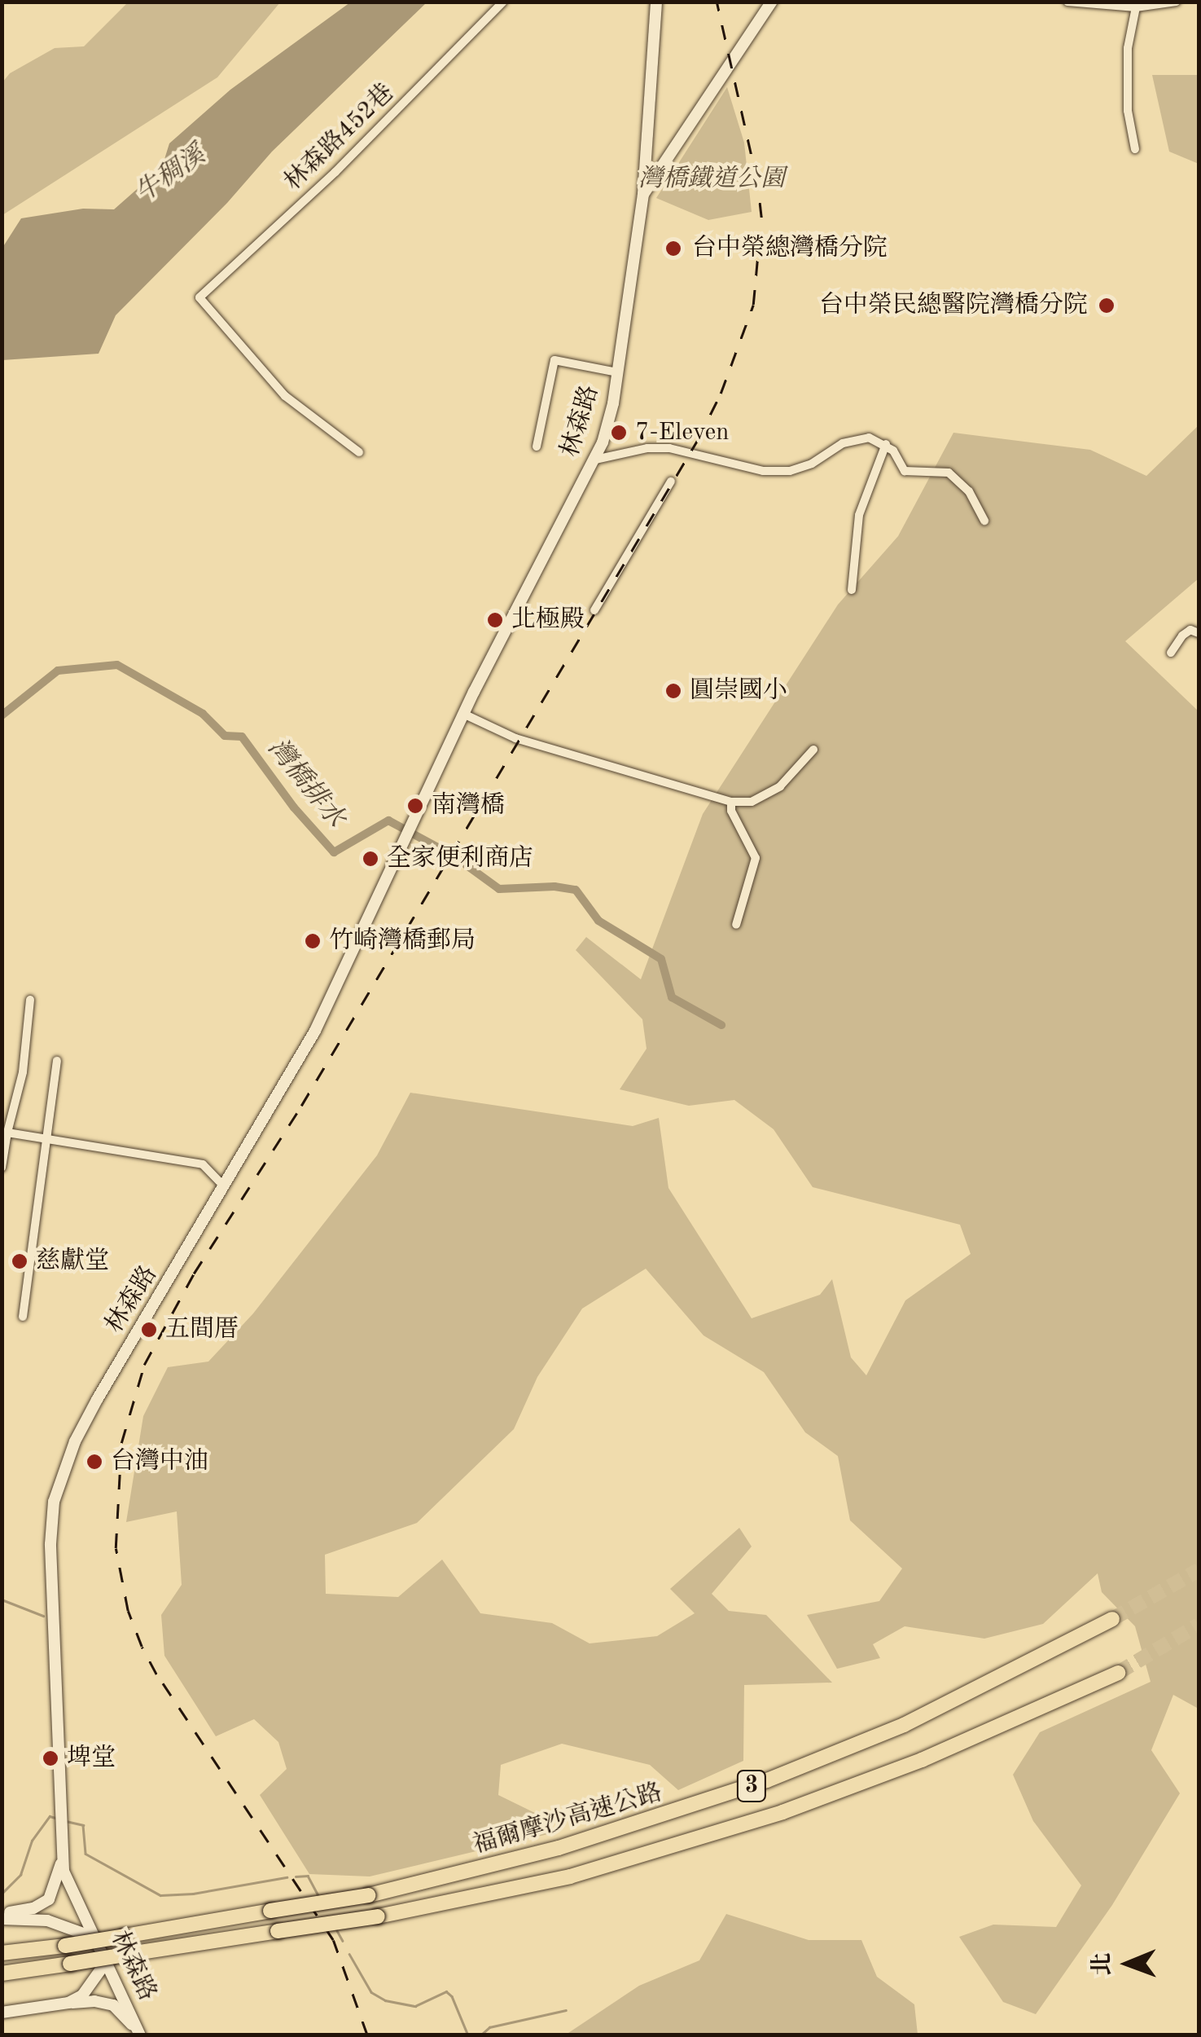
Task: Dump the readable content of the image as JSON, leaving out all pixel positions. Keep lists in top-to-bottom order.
{
  "streets": {
    "highway": ["3", "福爾摩沙高速公路"],
    "main road": ["林森路"],
    "street": ["林森路452巷"]
  },
  "water": ["牛稠溪", "灣橋排水"],
  "parks": ["灣橋鐵道公園"],
  "places": [
    "台中榮總灣橋分院",
    "台中榮民總醫院灣橋分院",
    "7-Eleven",
    "北極殿",
    "圓崇國小",
    "南灣橋",
    "全家便利商店",
    "竹崎灣橋郵局",
    "慈獻堂",
    "五間厝",
    "台灣中油",
    "埤堂"
  ],
  "north": "left"
}
